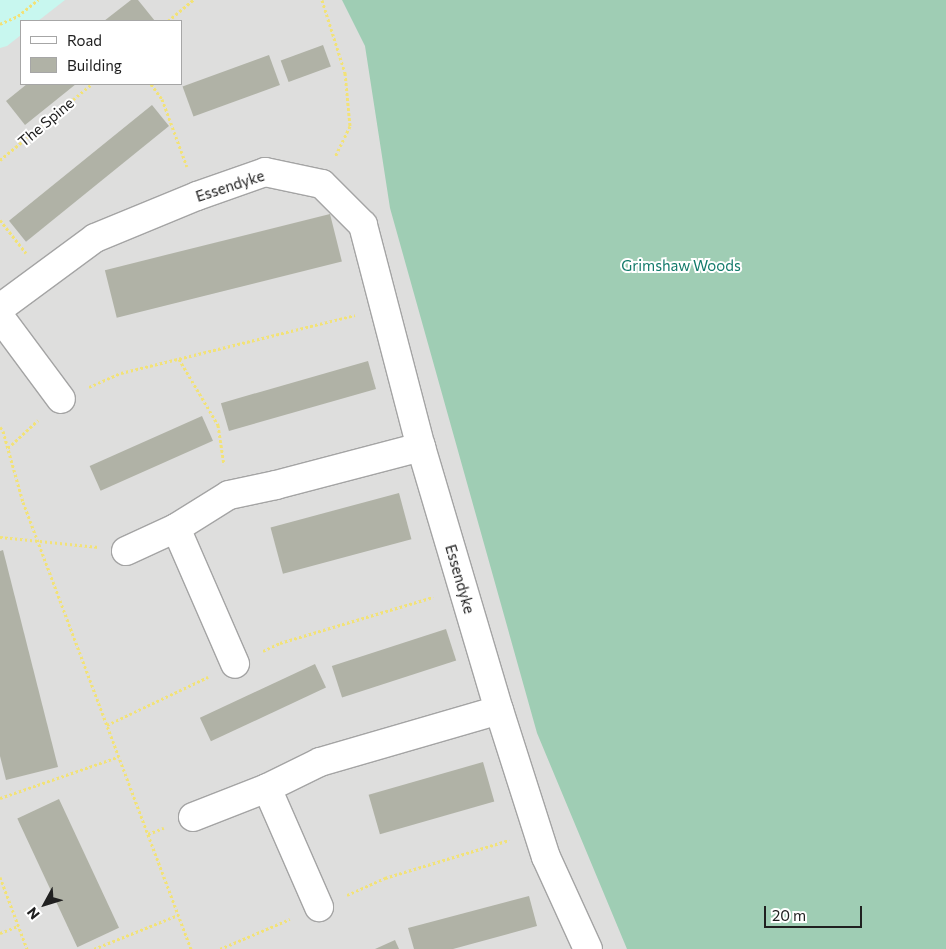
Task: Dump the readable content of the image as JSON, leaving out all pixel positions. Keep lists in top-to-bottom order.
{
  "streets": {
    "street": ["Essendyke"],
    "path": ["The Spine"]
  },
  "parks": ["Grimshaw Woods"],
  "legend": ["Road", "Building"],
  "scale_bar": "20 m",
  "north": "bottom left"
}
